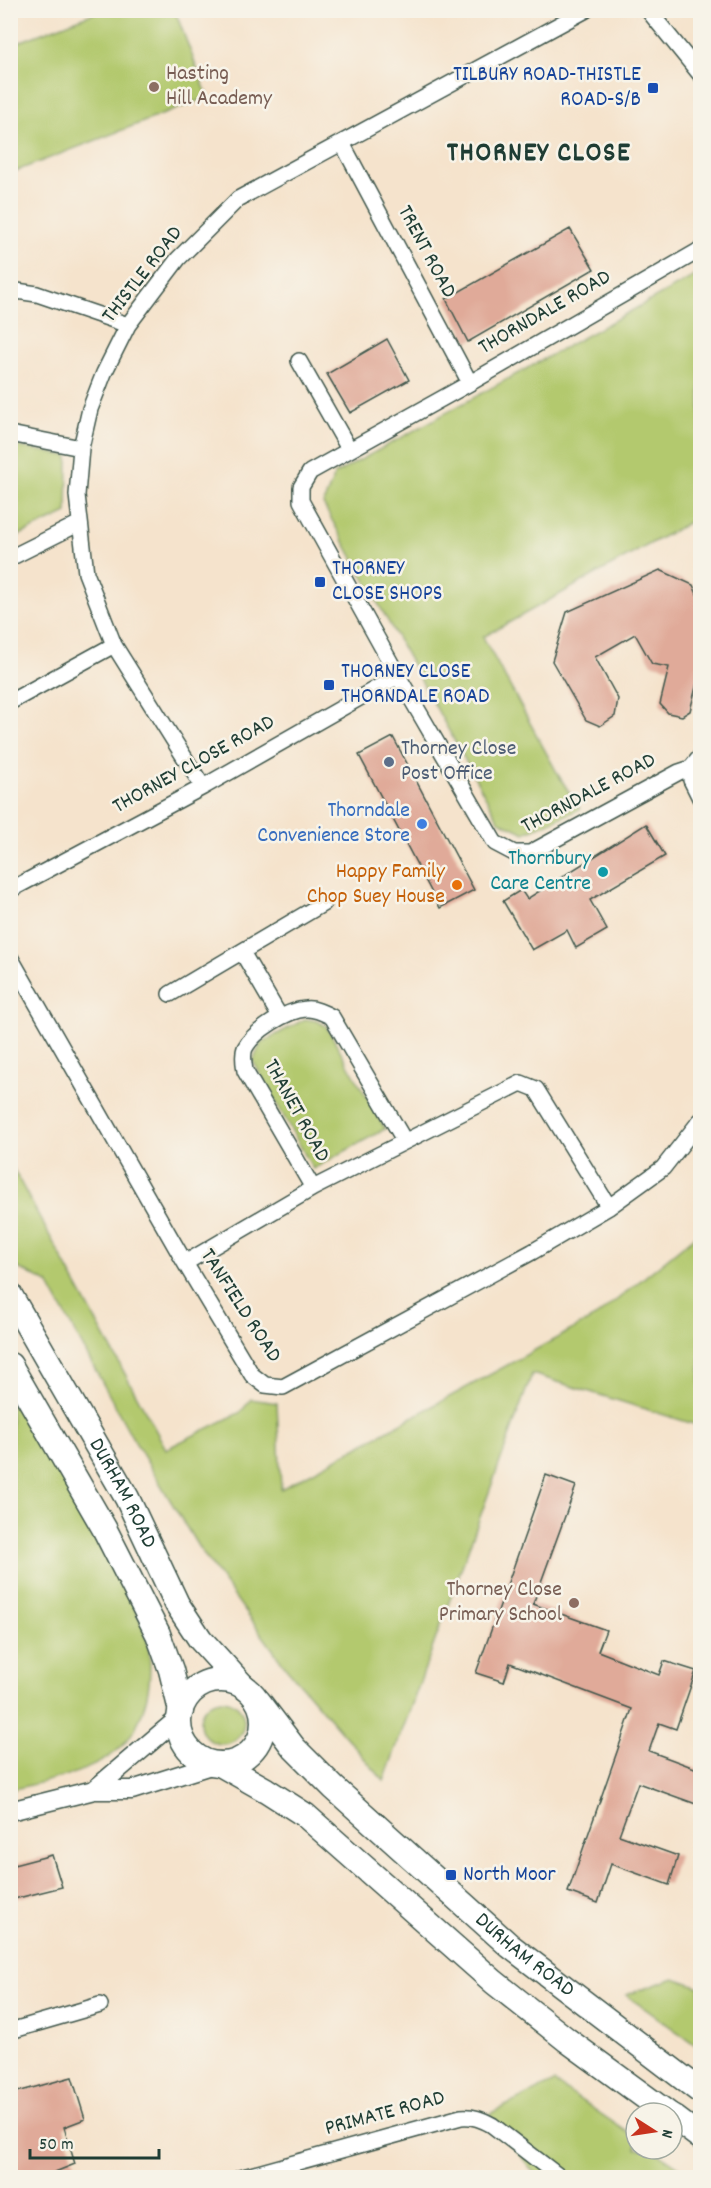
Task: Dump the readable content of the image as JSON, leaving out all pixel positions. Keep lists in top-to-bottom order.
{
  "streets": {
    "highway": ["DURHAM ROAD"],
    "street": [
      "TRENT ROAD",
      "THISTLE ROAD",
      "THORNDALE ROAD",
      "THORNEY CLOSE ROAD",
      "THANET ROAD",
      "TANFIELD ROAD",
      "PRIMATE ROAD"
    ]
  },
  "crossings": [
    ["TRENT ROAD", "THISTLE ROAD"],
    ["TRENT ROAD", "THORNDALE ROAD"],
    ["THISTLE ROAD", "THORNEY CLOSE ROAD"],
    ["THORNDALE ROAD", "THORNEY CLOSE ROAD"],
    ["THANET ROAD", "TANFIELD ROAD"]
  ],
  "districts": ["THORNEY CLOSE"],
  "places": {
    "other": [
      "Hasting Hill Academy",
      "Thorney Close Post Office",
      "Thorndale Convenience Store",
      "Thornbury Care Centre",
      "Happy Family Chop Suey House",
      "Thorney Close Primary School"
    ],
    "transit": [
      "TILBURY ROAD-THISTLE ROAD-S/B",
      "THORNEY CLOSE SHOPS",
      "THORNEY CLOSE THORNDALE ROAD",
      "North Moor"
    ]
  },
  "scale_bar": "50 m",
  "north": "right"
}
